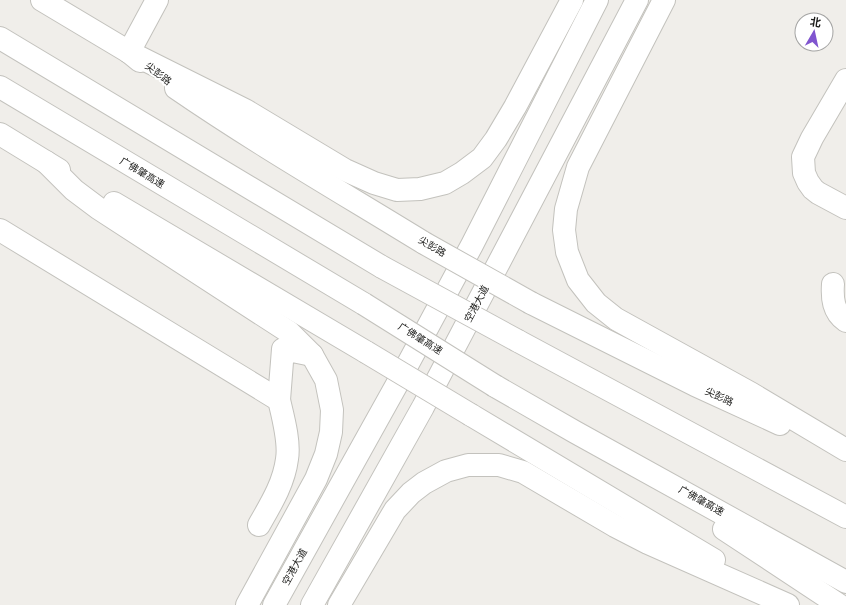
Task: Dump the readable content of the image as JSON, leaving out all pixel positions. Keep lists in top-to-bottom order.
{
  "streets": {
    "main road": ["尖彭路", "广佛肇高速", "空港大道"]
  },
  "north": "top"
}
